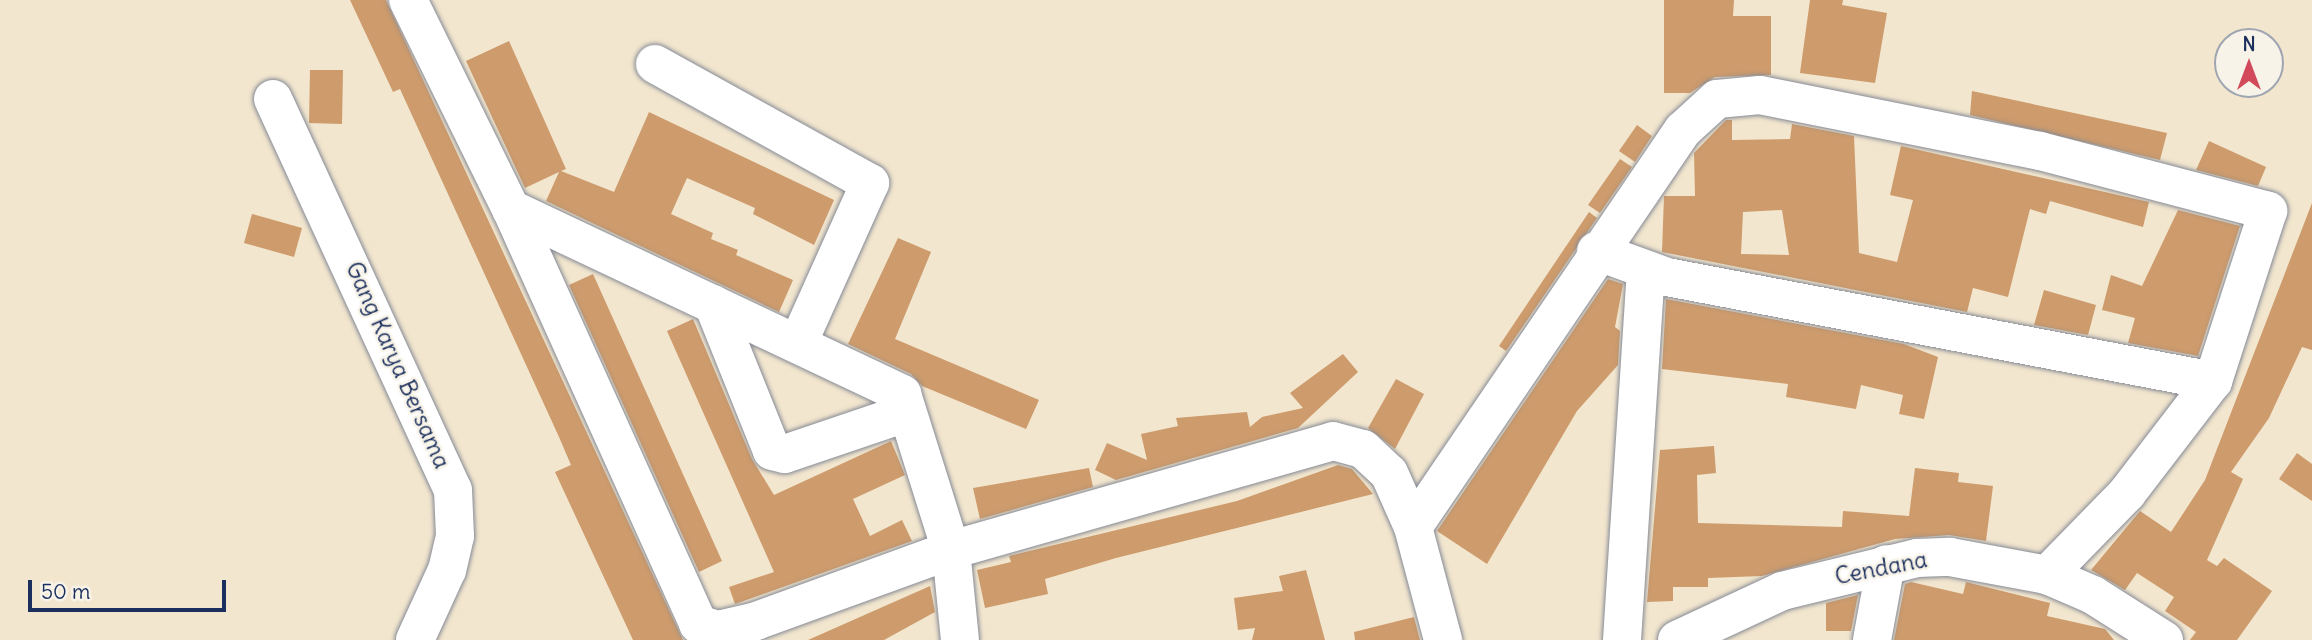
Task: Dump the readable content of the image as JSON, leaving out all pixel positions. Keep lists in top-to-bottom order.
{
  "streets": {
    "street": ["Gang Karya Bersama", "Cendana"]
  },
  "scale_bar": "50 m",
  "north": "top"
}
